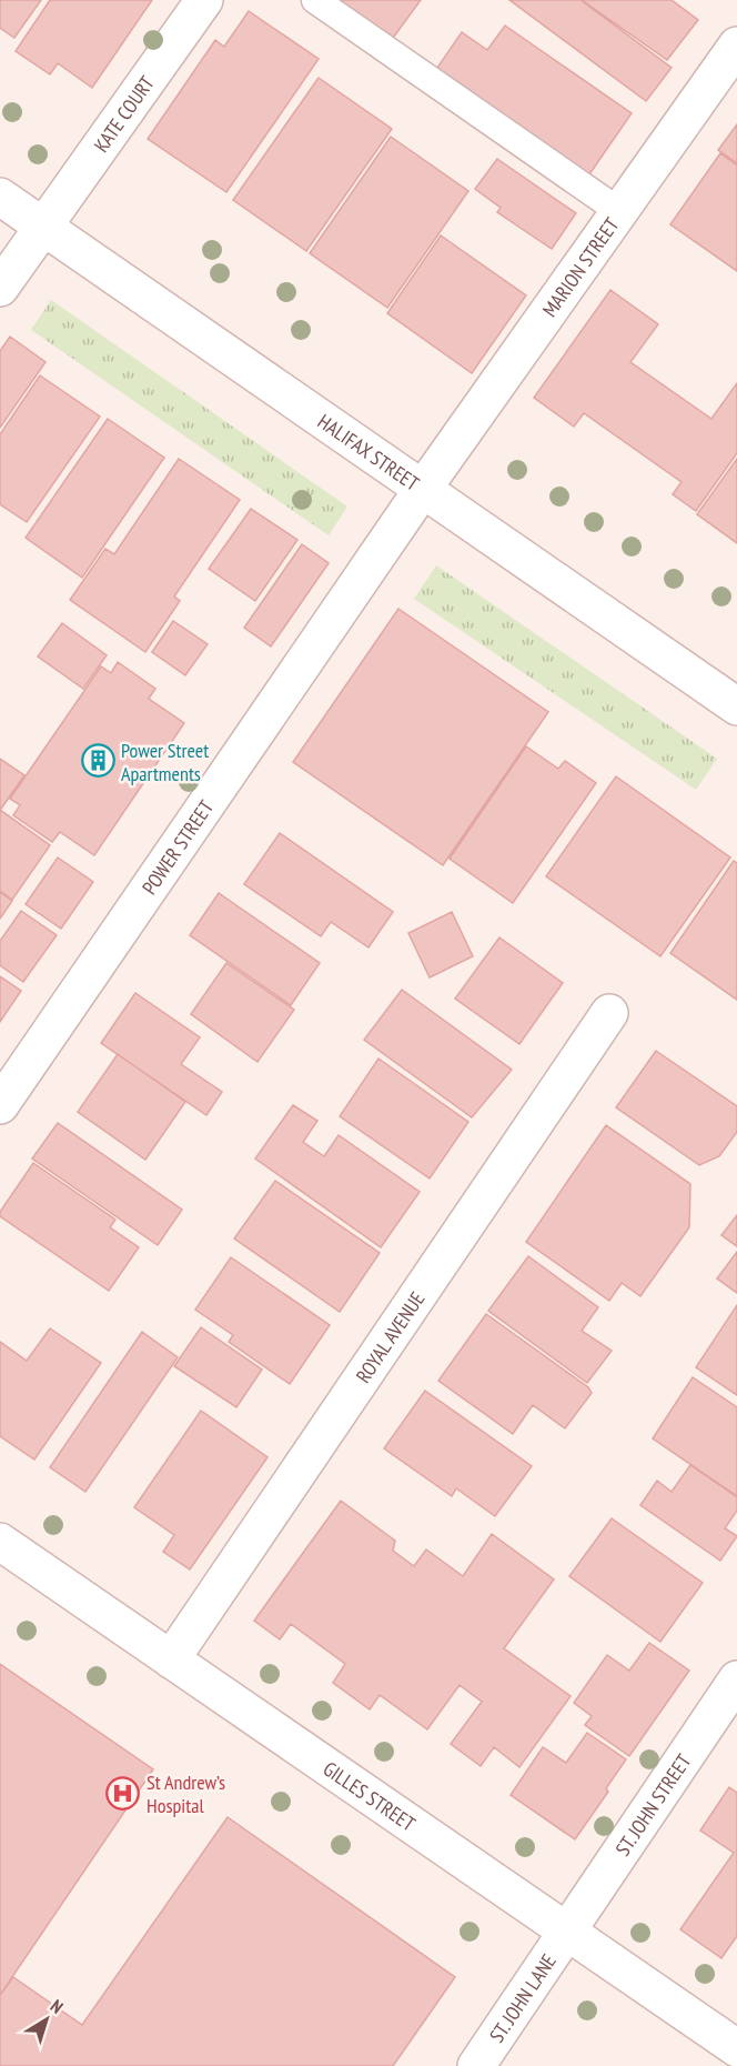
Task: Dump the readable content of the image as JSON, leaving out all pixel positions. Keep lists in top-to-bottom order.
{
  "streets": {
    "street": [
      "KATE COURT",
      "MARION STREET",
      "HALIFAX STREET",
      "POWER STREET",
      "ROYAL AVENUE",
      "GILLES STREET",
      "ST. JOHN STREET",
      "ST. JOHN LANE"
    ]
  },
  "crossings": [
    ["KATE COURT", "HALIFAX STREET"],
    ["MARION STREET", "HALIFAX STREET"],
    ["MARION STREET", "POWER STREET"],
    ["HALIFAX STREET", "POWER STREET"],
    ["ROYAL AVENUE", "GILLES STREET"],
    ["GILLES STREET", "ST. JOHN STREET"],
    ["GILLES STREET", "ST. JOHN LANE"],
    ["ST. JOHN STREET", "ST. JOHN LANE"]
  ],
  "places": {
    "building": ["Power Street Apartments"],
    "hospital": ["St Andrew’s Hospital"]
  },
  "north": "top right"
}
